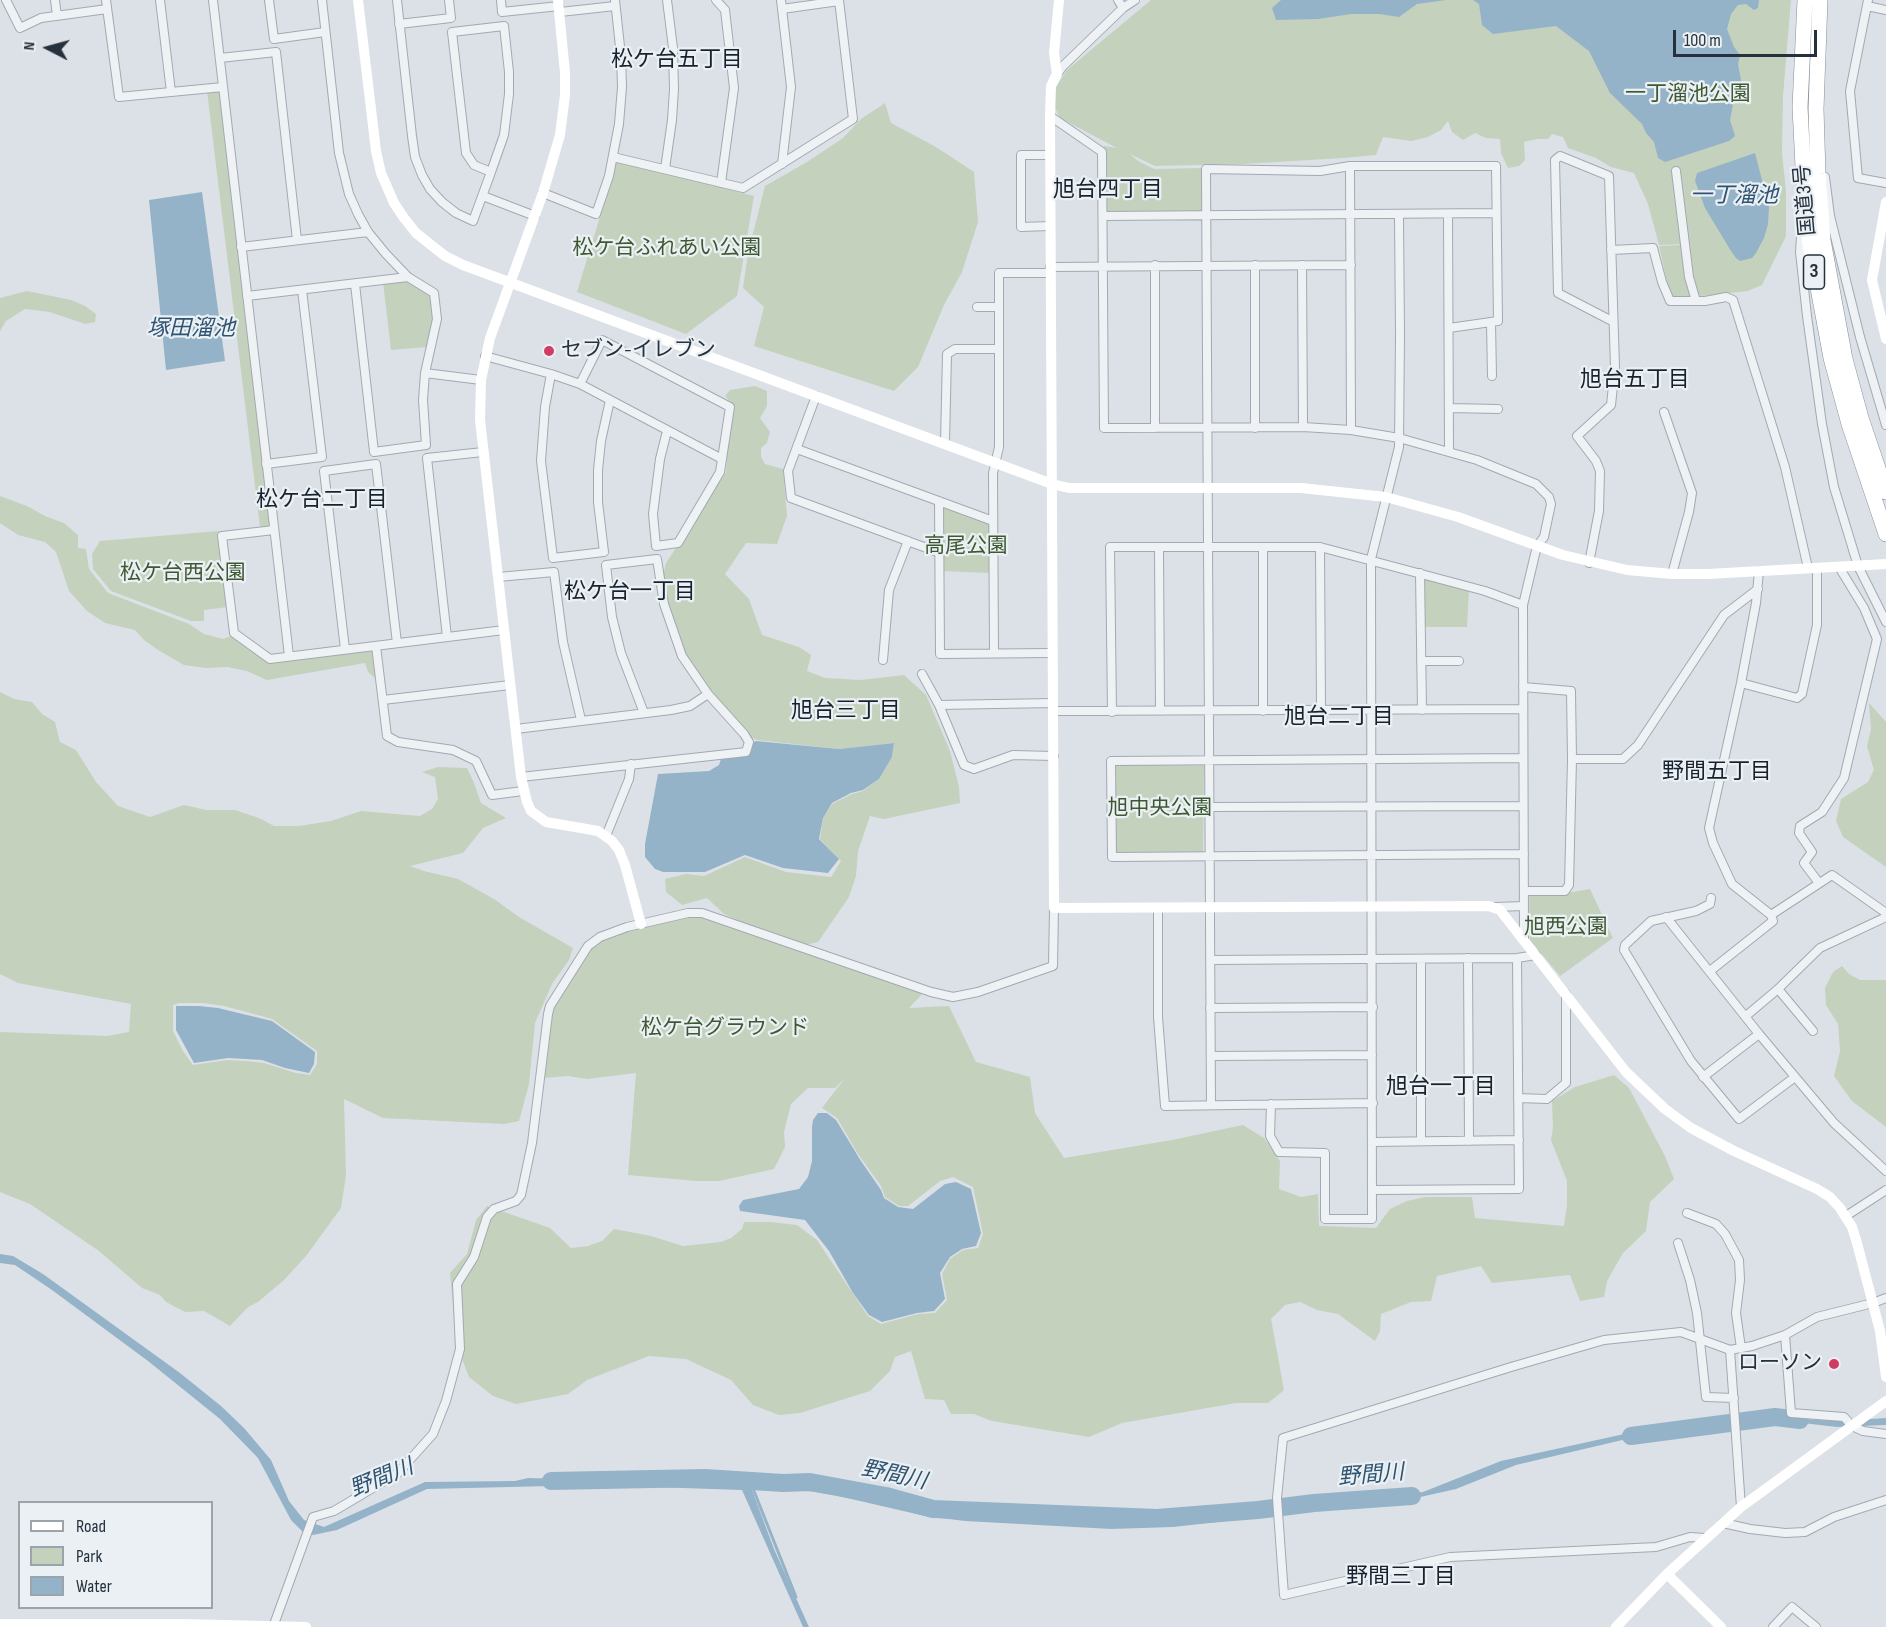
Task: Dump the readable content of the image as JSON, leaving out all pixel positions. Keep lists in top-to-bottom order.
{
  "streets": {
    "highway": ["国道3号", "3"]
  },
  "districts": [
    "松ケ台五丁目",
    "旭台四丁目",
    "旭台五丁目",
    "松ケ台二丁目",
    "松ケ台一丁目",
    "旭台三丁目",
    "旭台二丁目",
    "野間五丁目",
    "旭台一丁目",
    "野間三丁目"
  ],
  "water": ["一丁溜池", "塚田溜池", "野間川"],
  "parks": [
    "一丁溜池公園",
    "松ケ台ふれあい公園",
    "高尾公園",
    "松ケ台西公園",
    "旭中央公園",
    "旭西公園",
    "松ケ台グラウンド"
  ],
  "places": ["セブン-イレブン", "ローソン"],
  "legend": ["Road", "Park", "Water"],
  "scale_bar": "100 m",
  "north": "left"
}
